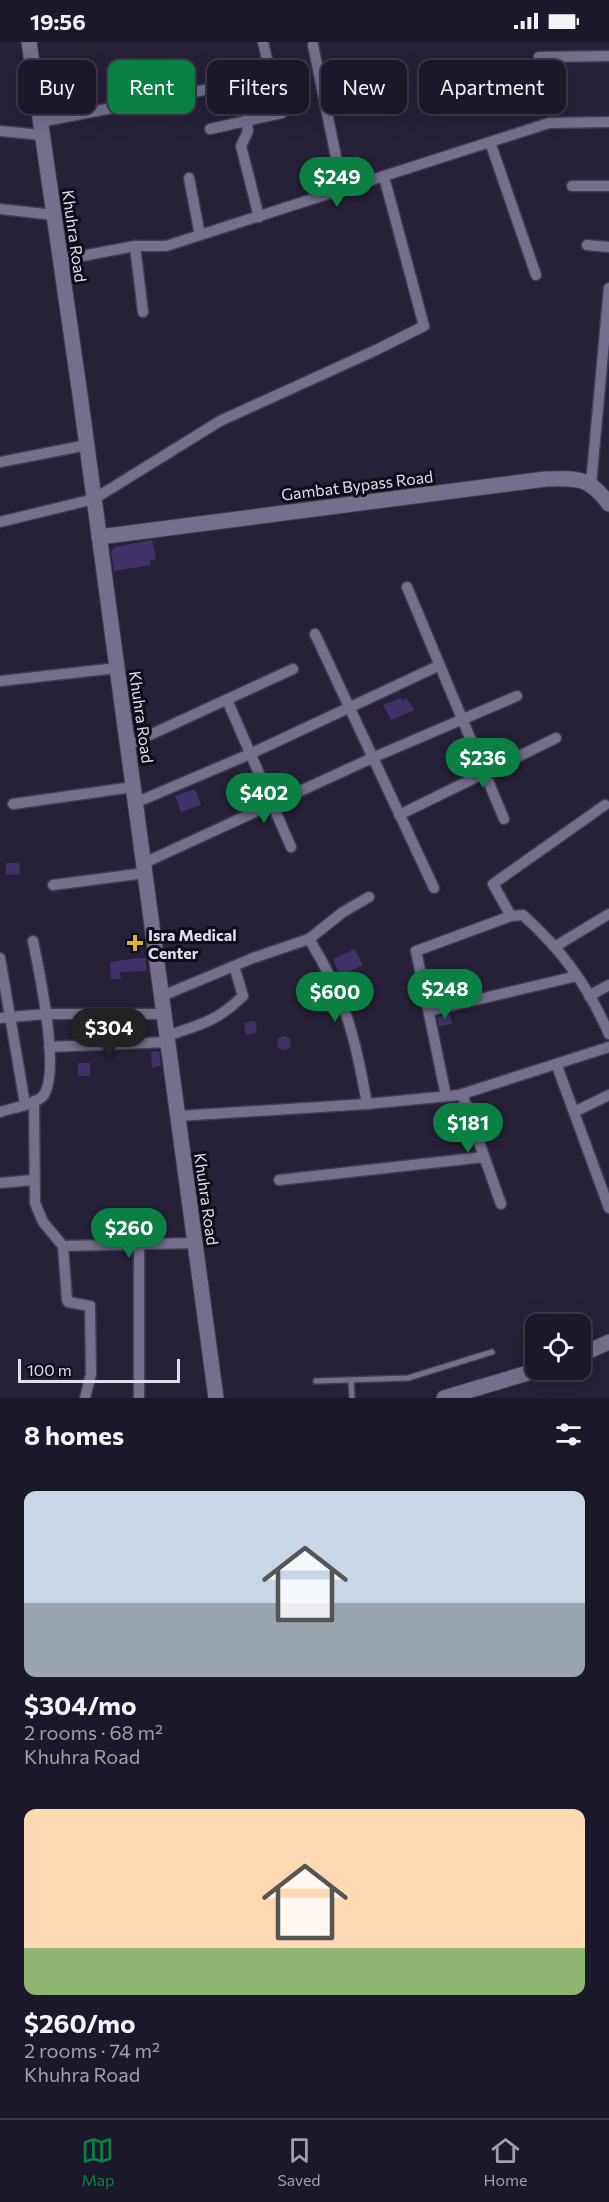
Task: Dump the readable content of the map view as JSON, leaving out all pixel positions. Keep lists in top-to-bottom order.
{
  "streets": {
    "main road": ["Khuhra Road", "Gambat Bypass Road"]
  },
  "crossings": [
    ["Khuhra Road", "Gambat Bypass Road"]
  ],
  "places": {
    "health": ["Isra Medical Center"]
  },
  "scale_bar": "100 m",
  "page": {
    "status": "19:56",
    "chip": [
      "Buy",
      "Rent",
      "Filters",
      "New",
      "Apartment"
    ],
    "price": [
      "$249",
      "$236",
      "$402",
      "$248",
      "$600",
      "$304",
      "$181",
      "$260"
    ],
    "scale": "100 m",
    "heading": "8 homes",
    "list": [
      {
        "name": "$304/mo",
        "note": "2 rooms · 68 m² · Khuhra Road"
      },
      {
        "name": "$260/mo",
        "note": "2 rooms · 74 m² · Khuhra Road"
      }
    ],
    "tabs": ["Map", "Saved", "Home"]
  }
}
